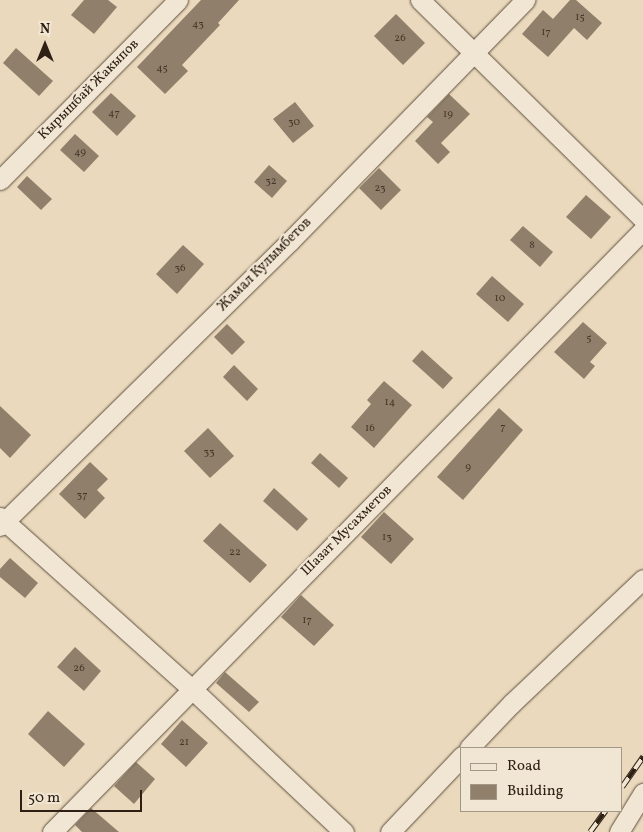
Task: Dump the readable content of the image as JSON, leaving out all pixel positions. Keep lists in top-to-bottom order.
{
  "streets": {
    "street": ["Кырышбай Жакыпов", "Жамал Кулымбетов", "Шазат Мусахметов"]
  },
  "house_numbers": [
    "15",
    "43",
    "17",
    "26",
    "45",
    "47",
    "19",
    "30",
    "49",
    "32",
    "23",
    "8",
    "36",
    "10",
    "5",
    "14",
    "7",
    "16",
    "33",
    "9",
    "37",
    "13",
    "22",
    "17",
    "26",
    "21"
  ],
  "legend": ["Road", "Building"],
  "scale_bar": "50 m",
  "north": "top"
}
